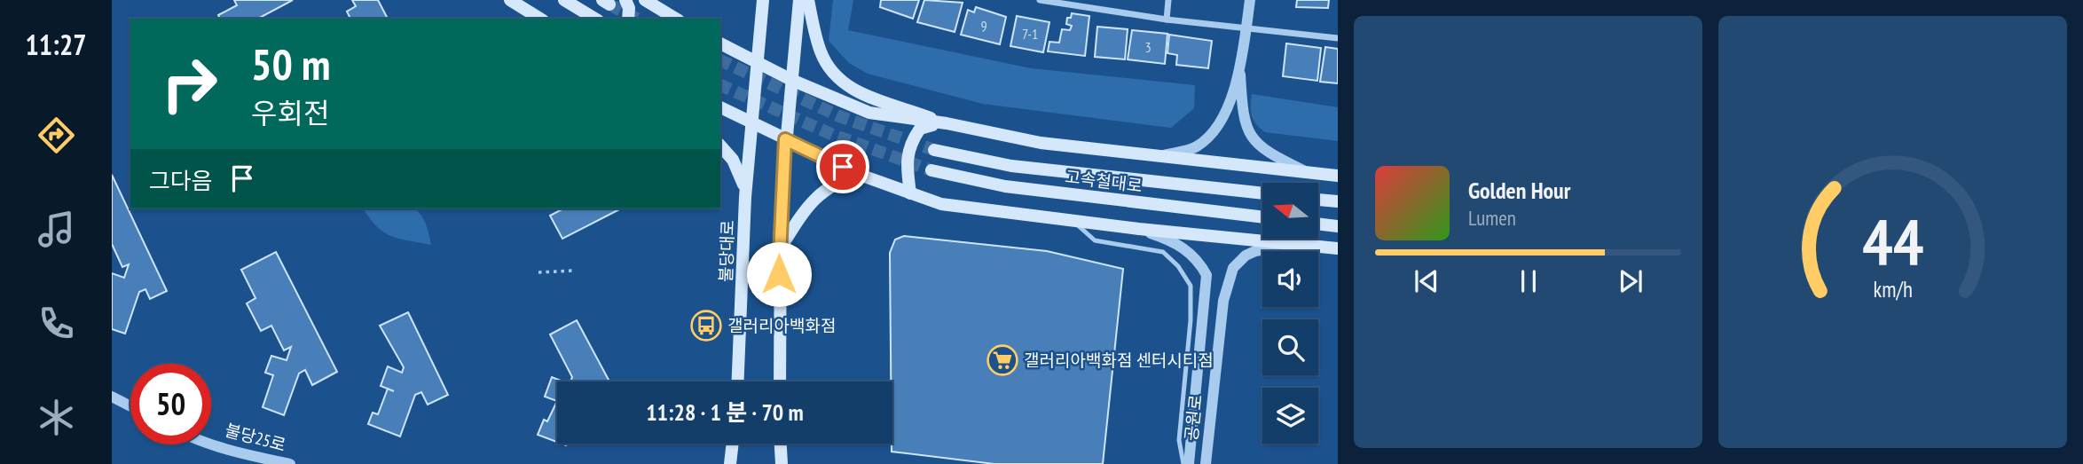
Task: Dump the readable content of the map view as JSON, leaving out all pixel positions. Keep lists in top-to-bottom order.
{
  "streets": {
    "main road": ["고속철대로", "불당대로"],
    "street": ["공원로", "불당25로"]
  },
  "places": {
    "bus stop": ["갤러리아백화점"],
    "supermarket": ["갤러리아백화점 센터시티점"]
  },
  "house_numbers": ["9", "7-1", "3"],
  "north": "left",
  "page": {
    "tabs": "11:27",
    "turn": ["50 m", "우회전"],
    "then": "그다음",
    "song": ["Golden Hour", "Lumen"],
    "limit": "50",
    "trip": "11:28 · 1 분 · 70 m",
    "gauge": ["44", "km/h"]
  }
}
